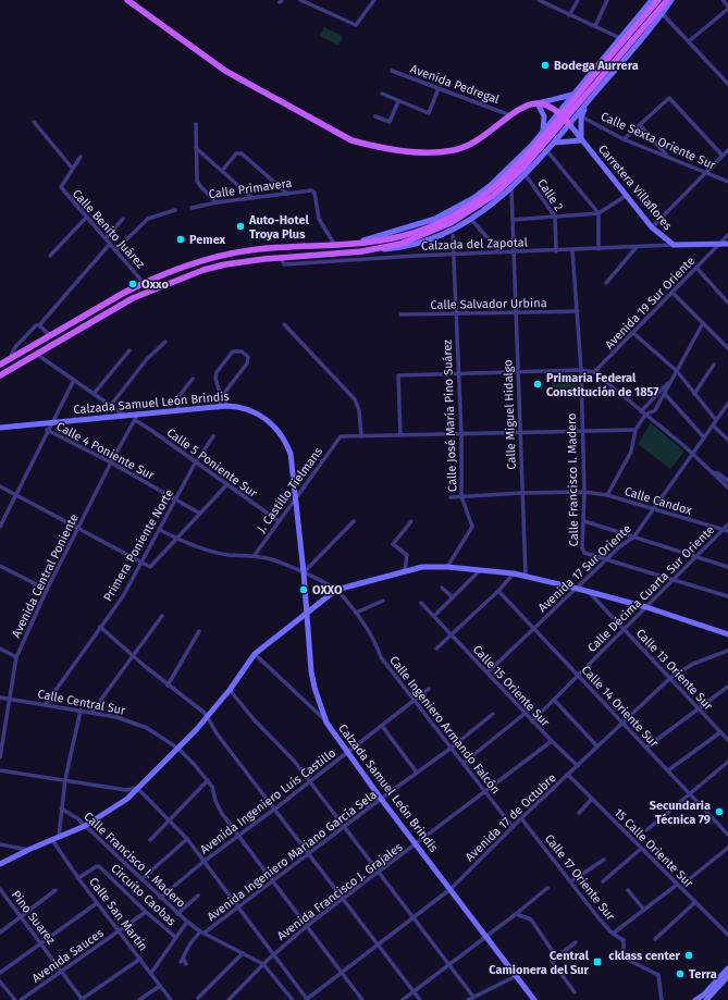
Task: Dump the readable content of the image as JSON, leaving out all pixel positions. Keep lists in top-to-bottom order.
{
  "streets": {
    "street": [
      "Avenida Pedregal",
      "Calle Sexta Oriente Sur",
      "Carretera Villaflores",
      "Calle Primavera",
      "Calle 2",
      "Calle Benito Juárez",
      "Calzada del Zapotal",
      "Avenida 19 Sur Oriente",
      "Calle Salvador Urbina",
      "Calzada Samuel León Brindis",
      "Calle Miguel Hidalgo",
      "Calle José María Pino Suárez",
      "Calle 4 Poniente Sur",
      "Calle 5 Poniente Sur",
      "Calle Francisco I. Madero",
      "J. Castillo Tielmans",
      "Calle Candox",
      "Primera Poniente Norte",
      "Avenida 17 Sur Oriente",
      "Avenida Central Poniente",
      "Calle Décima Cuarta Sur Oriente",
      "Calle 13 Oriente Sur",
      "Calle 15 Oriente Sur",
      "Calle Central Sur",
      "Calle 14 Oriente Sur",
      "Calle Ingeniero Armando Falcón",
      "Avenida Ingeniero Luis Castillo",
      "Avenida 17 de Octubre",
      "15 Calle Oriente Sur",
      "Avenida Ingeniero Mariano García Sela",
      "Calle 17 Oriente Sur",
      "Avenida Francisco J. Grajales",
      "Circuito Caobas",
      "Calle San Martín",
      "Pino Suarez",
      "Avenida Sauces"
    ]
  },
  "crossings": [
    ["Carretera Villaflores", "Calzada del Zapotal"],
    ["Carretera Villaflores", "Avenida 19 Sur Oriente"],
    ["Calle 2", "Calzada del Zapotal"],
    ["Calzada del Zapotal", "Calle Miguel Hidalgo"],
    ["Calzada del Zapotal", "Calle José María Pino Suárez"],
    ["Calzada del Zapotal", "Calle Francisco I. Madero"],
    ["Calle Salvador Urbina", "Calle Miguel Hidalgo"],
    ["Calle Salvador Urbina", "Calle José María Pino Suárez"],
    ["Calle Salvador Urbina", "Calle Francisco I. Madero"],
    ["Calzada Samuel León Brindis", "J. Castillo Tielmans"],
    ["Calzada Samuel León Brindis", "Avenida Central Poniente"],
    ["Calzada Samuel León Brindis", "Avenida Ingeniero Luis Castillo"],
    ["Calzada Samuel León Brindis", "Avenida 17 de Octubre"],
    ["Calzada Samuel León Brindis", "Avenida Ingeniero Mariano García Sela"],
    ["Calzada Samuel León Brindis", "Avenida Francisco J. Grajales"],
    ["Calle Miguel Hidalgo", "Calle Candox"],
    ["Calle José María Pino Suárez", "Calle Candox"],
    ["Calle 4 Poniente Sur", "Primera Poniente Norte"],
    ["Calle 4 Poniente Sur", "Avenida Central Poniente"],
    ["Calle 5 Poniente Sur", "J. Castillo Tielmans"],
    ["Calle 5 Poniente Sur", "Primera Poniente Norte"],
    ["Calle 5 Poniente Sur", "Avenida Central Poniente"],
    ["Calle Francisco I. Madero", "Calle Candox"],
    ["Calle Francisco I. Madero", "Avenida 17 Sur Oriente"],
    ["Calle Francisco I. Madero", "Avenida Ingeniero Luis Castillo"],
    ["Calle Francisco I. Madero", "Avenida Ingeniero Mariano García Sela"],
    ["Calle Francisco I. Madero", "Avenida Francisco J. Grajales"],
    ["Calle Candox", "Avenida 17 Sur Oriente"],
    ["Calle Candox", "Calle Décima Cuarta Sur Oriente"],
    ["Primera Poniente Norte", "Calle Central Sur"],
    ["Avenida 17 Sur Oriente", "Calle 15 Oriente Sur"],
    ["Avenida 17 Sur Oriente", "Calle 14 Oriente Sur"],
    ["Avenida Central Poniente", "Calle Central Sur"],
    ["Calle Décima Cuarta Sur Oriente", "Calle 13 Oriente Sur"],
    ["Calle Décima Cuarta Sur Oriente", "Calle 15 Oriente Sur"],
    ["Calle Décima Cuarta Sur Oriente", "Calle 14 Oriente Sur"],
    ["Calle 13 Oriente Sur", "Avenida 17 de Octubre"],
    ["Calle 15 Oriente Sur", "Avenida 17 de Octubre"],
    ["Calle 15 Oriente Sur", "Avenida Francisco J. Grajales"],
    ["Calle 14 Oriente Sur", "Avenida 17 de Octubre"],
    ["Calle Ingeniero Armando Falcón", "Avenida Ingeniero Luis Castillo"],
    ["Calle Ingeniero Armando Falcón", "Avenida 17 de Octubre"],
    ["Calle Ingeniero Armando Falcón", "Avenida Ingeniero Mariano García Sela"],
    ["Calle Ingeniero Armando Falcón", "Avenida Francisco J. Grajales"],
    ["Avenida 17 de Octubre", "15 Calle Oriente Sur"],
    ["Avenida 17 de Octubre", "Calle 17 Oriente Sur"],
    ["Circuito Caobas", "Calle San Martín"],
    ["Circuito Caobas", "Avenida Sauces"],
    ["Calle San Martín", "Avenida Sauces"],
    ["Pino Suarez", "Avenida Sauces"]
  ],
  "places": {
    "other": [
      "Bodega Aurrera",
      "Auto-Hotel Troya Plus",
      "Pemex",
      "Oxxo",
      "Primaria Federal Constitución de 1857",
      "OXXO",
      "Secundaria Técnica 79",
      "cklass center",
      "Terra"
    ],
    "transit": ["Central Camionera del Sur"]
  }
}
